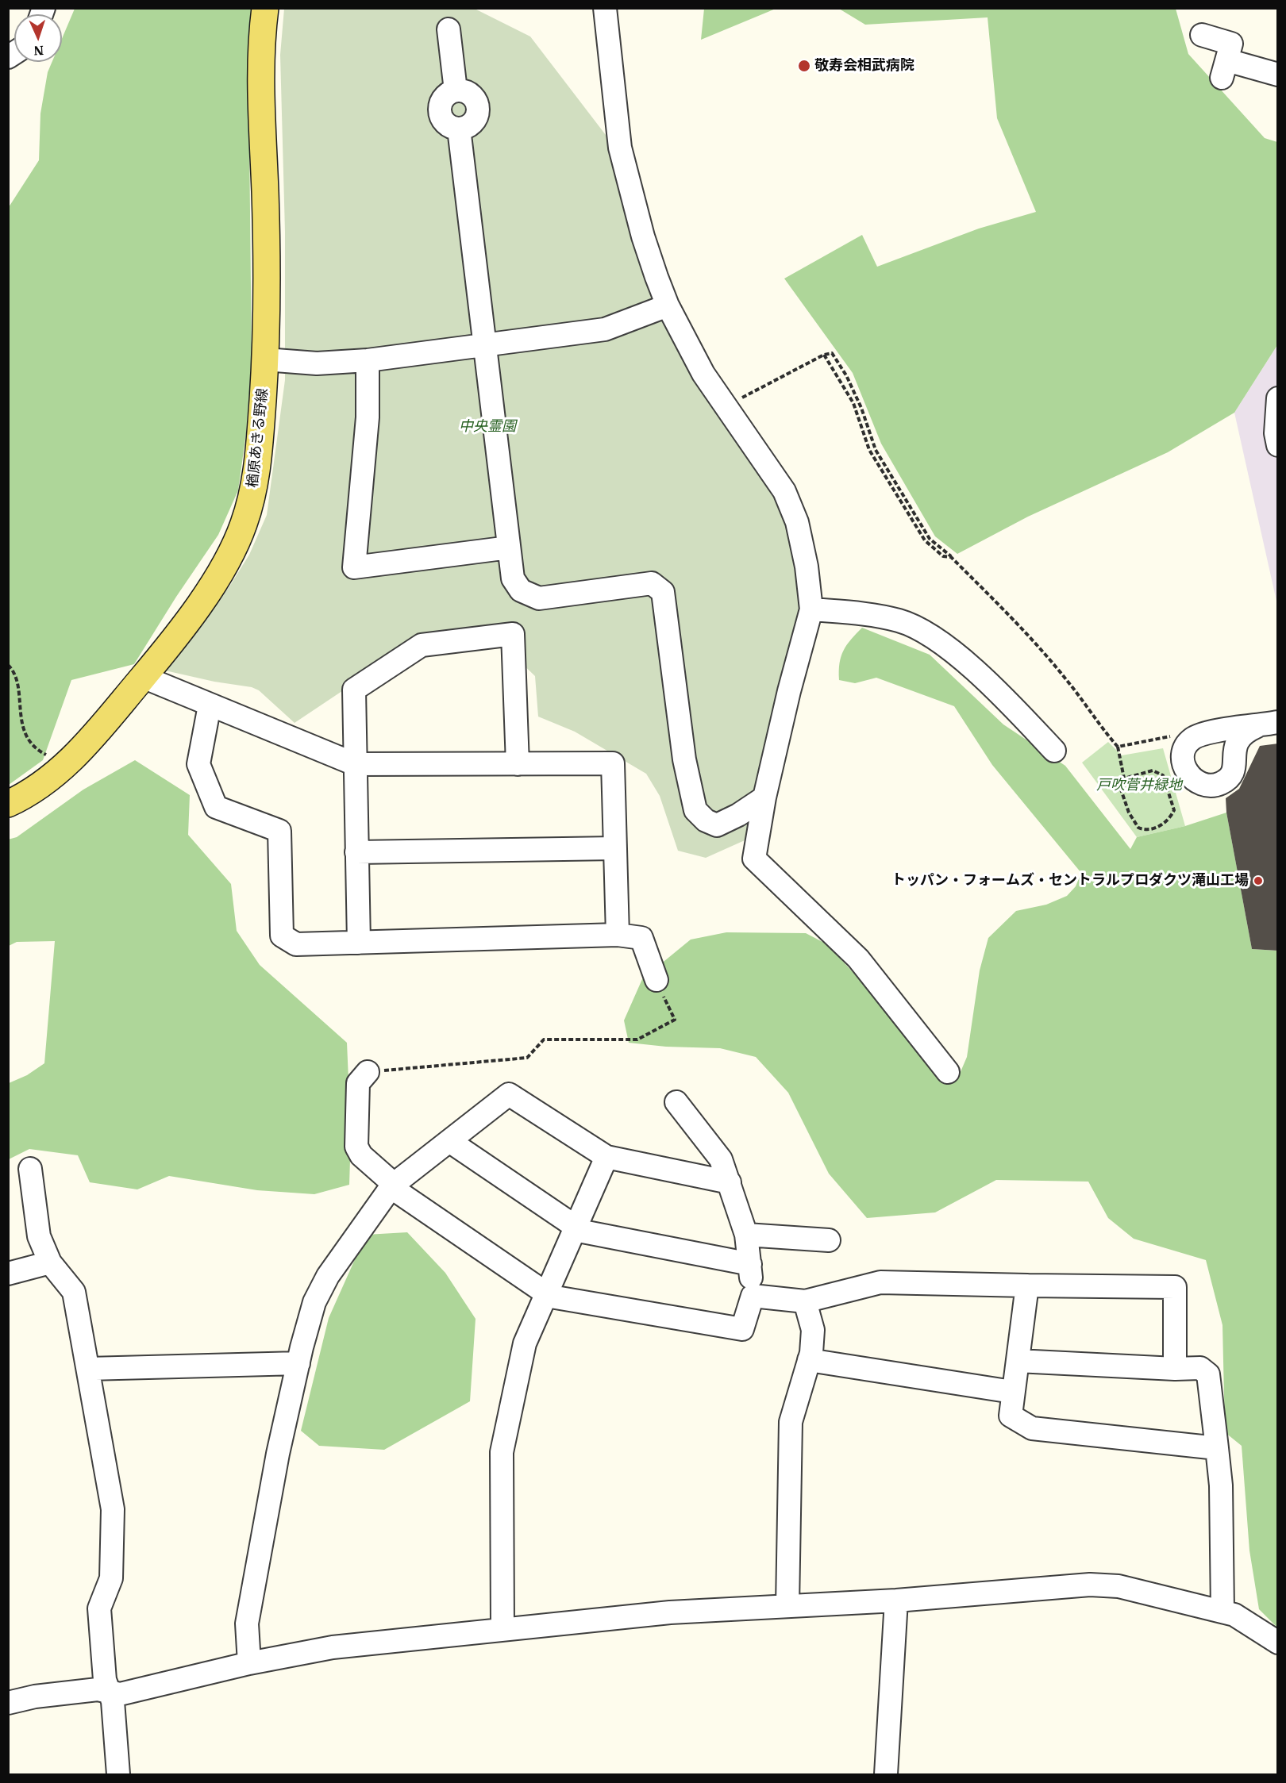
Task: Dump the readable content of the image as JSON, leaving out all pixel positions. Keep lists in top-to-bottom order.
{
  "streets": {
    "main road": ["楢原あきる野線"]
  },
  "parks": ["中央霊園", "戸吹菅井緑地"],
  "places": ["敬寿会相武病院", "トッパン・フォームズ・セントラルプロダクツ滝山工場"],
  "north": "bottom"
}
